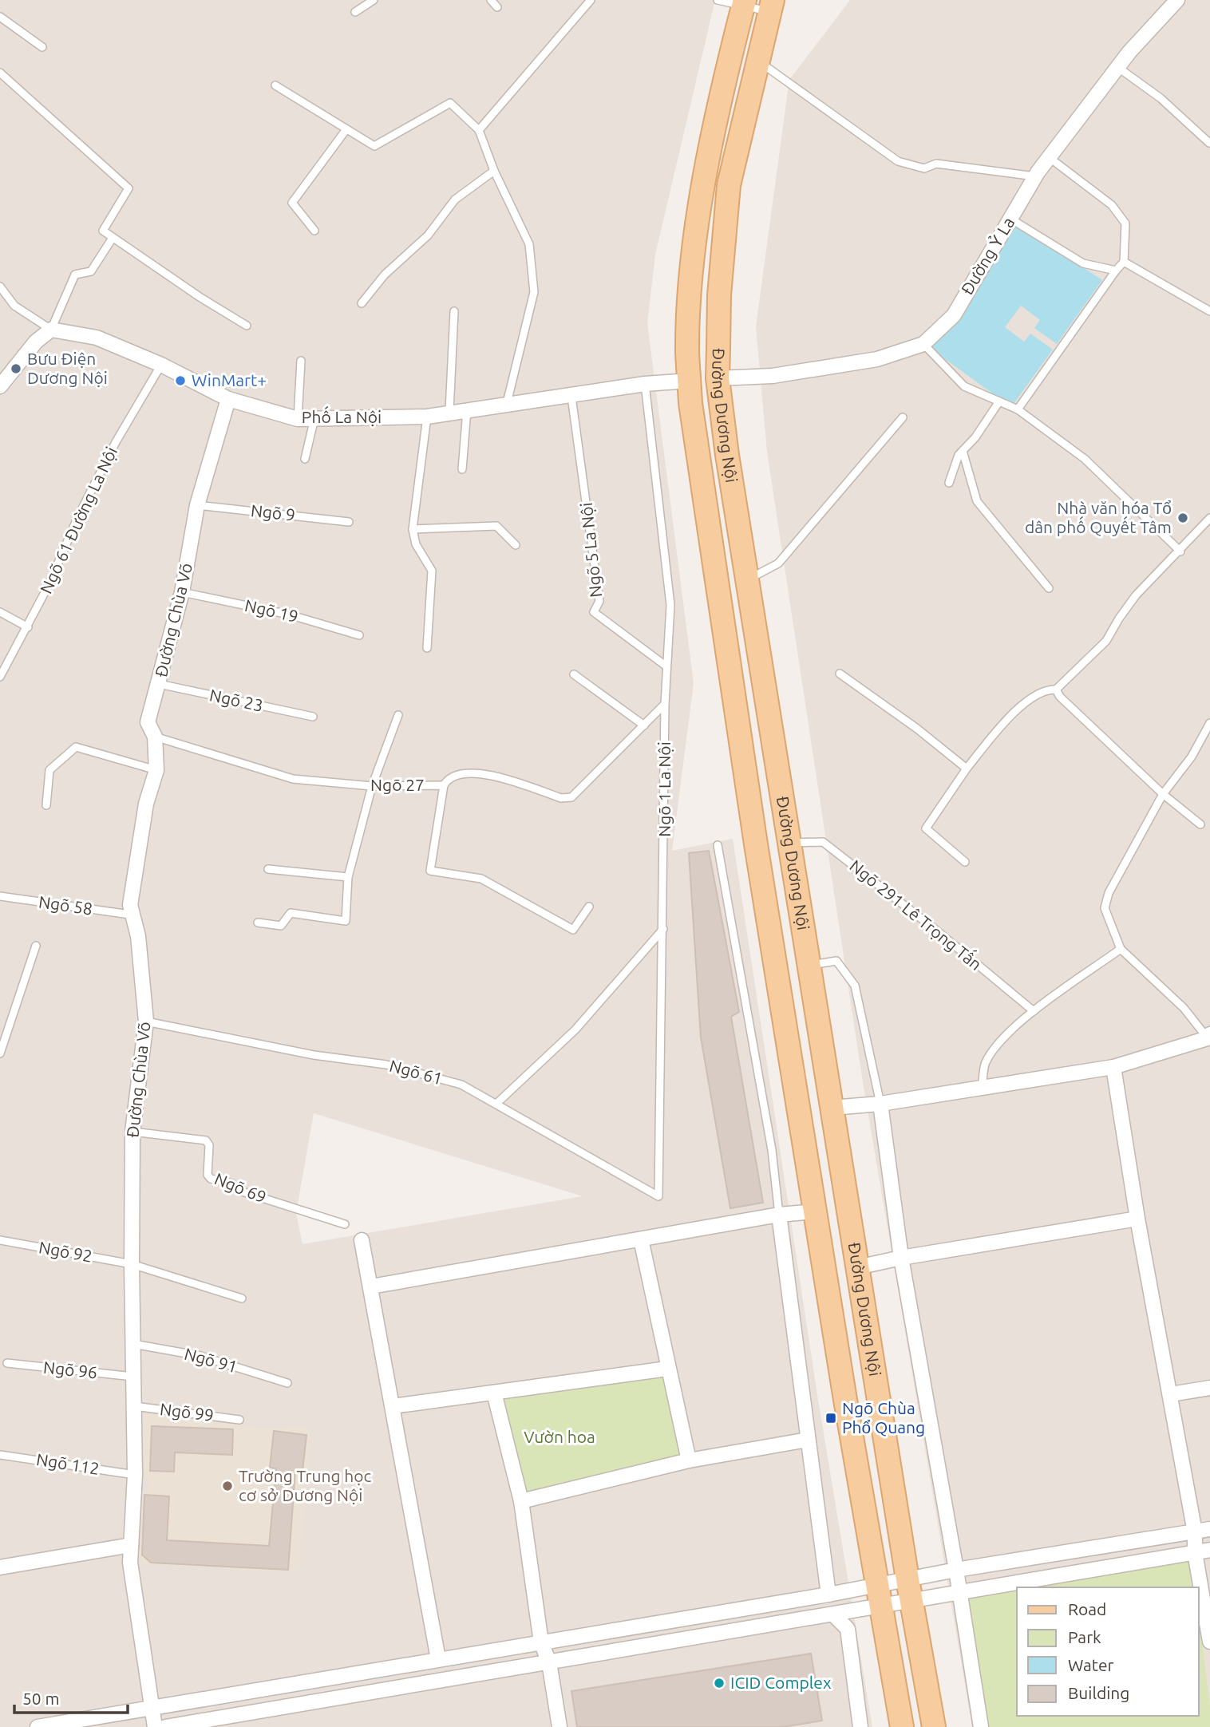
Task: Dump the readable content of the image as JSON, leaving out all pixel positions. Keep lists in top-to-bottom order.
{
  "streets": {
    "main road": ["Đường Dương Nội"],
    "street": ["Đường Ỷ La", "Phố La Nội", "Đường Chùa Võ"],
    "lane": [
      "Ngõ 9",
      "Ngõ 61 Đường La Nội",
      "Ngõ 5 La Nội",
      "Ngõ 19",
      "Ngõ 23",
      "Ngõ 27",
      "Ngõ 1 La Nội",
      "Ngõ 58",
      "Ngõ 291 Lê Trọng Tấn",
      "Ngõ 61",
      "Ngõ 69",
      "Ngõ 92",
      "Ngõ 91",
      "Ngõ 96",
      "Ngõ 99",
      "Ngõ 112"
    ]
  },
  "crossings": [
    ["Đường Ỷ La", "Đường Dương Nội"],
    ["Đường Dương Nội", "Phố La Nội"],
    ["Đường Dương Nội", "Ngõ 291 Lê Trọng Tấn"],
    ["Phố La Nội", "Ngõ 61 Đường La Nội"],
    ["Phố La Nội", "Ngõ 5 La Nội"],
    ["Phố La Nội", "Đường Chùa Võ"],
    ["Phố La Nội", "Ngõ 1 La Nội"],
    ["Ngõ 9", "Đường Chùa Võ"],
    ["Ngõ 5 La Nội", "Ngõ 1 La Nội"],
    ["Ngõ 19", "Đường Chùa Võ"],
    ["Đường Chùa Võ", "Ngõ 23"],
    ["Đường Chùa Võ", "Ngõ 27"],
    ["Đường Chùa Võ", "Ngõ 58"],
    ["Đường Chùa Võ", "Ngõ 61"],
    ["Đường Chùa Võ", "Ngõ 69"],
    ["Đường Chùa Võ", "Ngõ 92"],
    ["Đường Chùa Võ", "Ngõ 91"],
    ["Đường Chùa Võ", "Ngõ 96"],
    ["Đường Chùa Võ", "Ngõ 99"],
    ["Đường Chùa Võ", "Ngõ 112"],
    ["Ngõ 1 La Nội", "Ngõ 61"]
  ],
  "parks": ["Vườn hoa"],
  "places": {
    "other": [
      "Bưu Điện Dương Nội",
      "WinMart+",
      "Nhà văn hóa Tổ dân phố Quyết Tâm",
      "Trường Trung học cơ sở Dương Nội",
      "ICID Complex"
    ],
    "transit": ["Ngõ Chùa Phổ Quang"]
  },
  "legend": [
    "Road",
    "Park",
    "Water",
    "Building"
  ],
  "scale_bar": "50 m"
}
